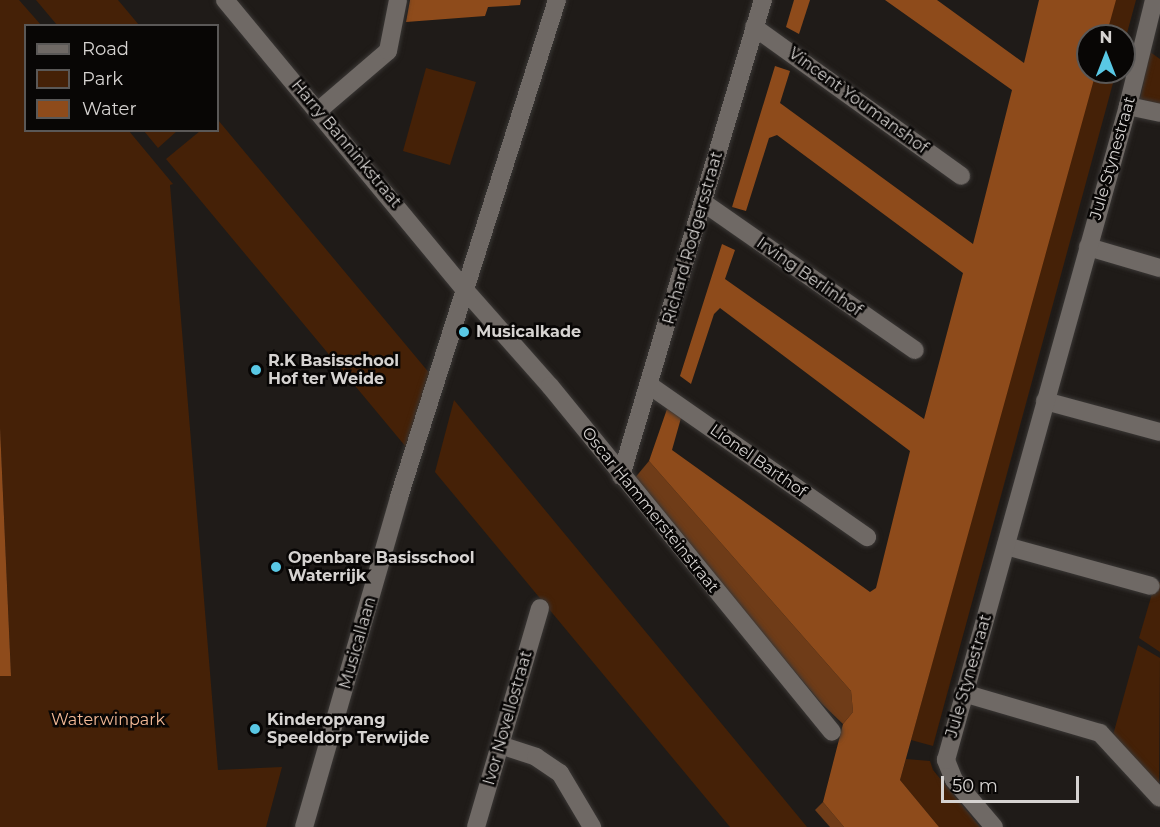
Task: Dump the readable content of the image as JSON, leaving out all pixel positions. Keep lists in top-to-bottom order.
{
  "streets": {
    "street": [
      "Vincent Youmanshof",
      "Harry Banninkstraat",
      "Jule Stynestraat",
      "Richard Rodgersstraat",
      "Irving Berlinhof",
      "Lionel Barthof",
      "Oscar Hammersteinstraat",
      "Musicallaan",
      "Ivor Novellostraat"
    ]
  },
  "crossings": [
    ["Vincent Youmanshof", "Richard Rodgersstraat"],
    ["Harry Banninkstraat", "Oscar Hammersteinstraat"],
    ["Harry Banninkstraat", "Musicallaan"],
    ["Richard Rodgersstraat", "Irving Berlinhof"],
    ["Richard Rodgersstraat", "Lionel Barthof"],
    ["Richard Rodgersstraat", "Oscar Hammersteinstraat"],
    ["Oscar Hammersteinstraat", "Musicallaan"]
  ],
  "parks": ["Waterwinpark"],
  "places": [
    "Musicalkade",
    "R.K Basisschool Hof ter Weide",
    "Openbare Basisschool Waterrijk",
    "Kinderopvang Speeldorp Terwijde"
  ],
  "legend": ["Road", "Park", "Water"],
  "scale_bar": "50 m",
  "north": "top"
}
